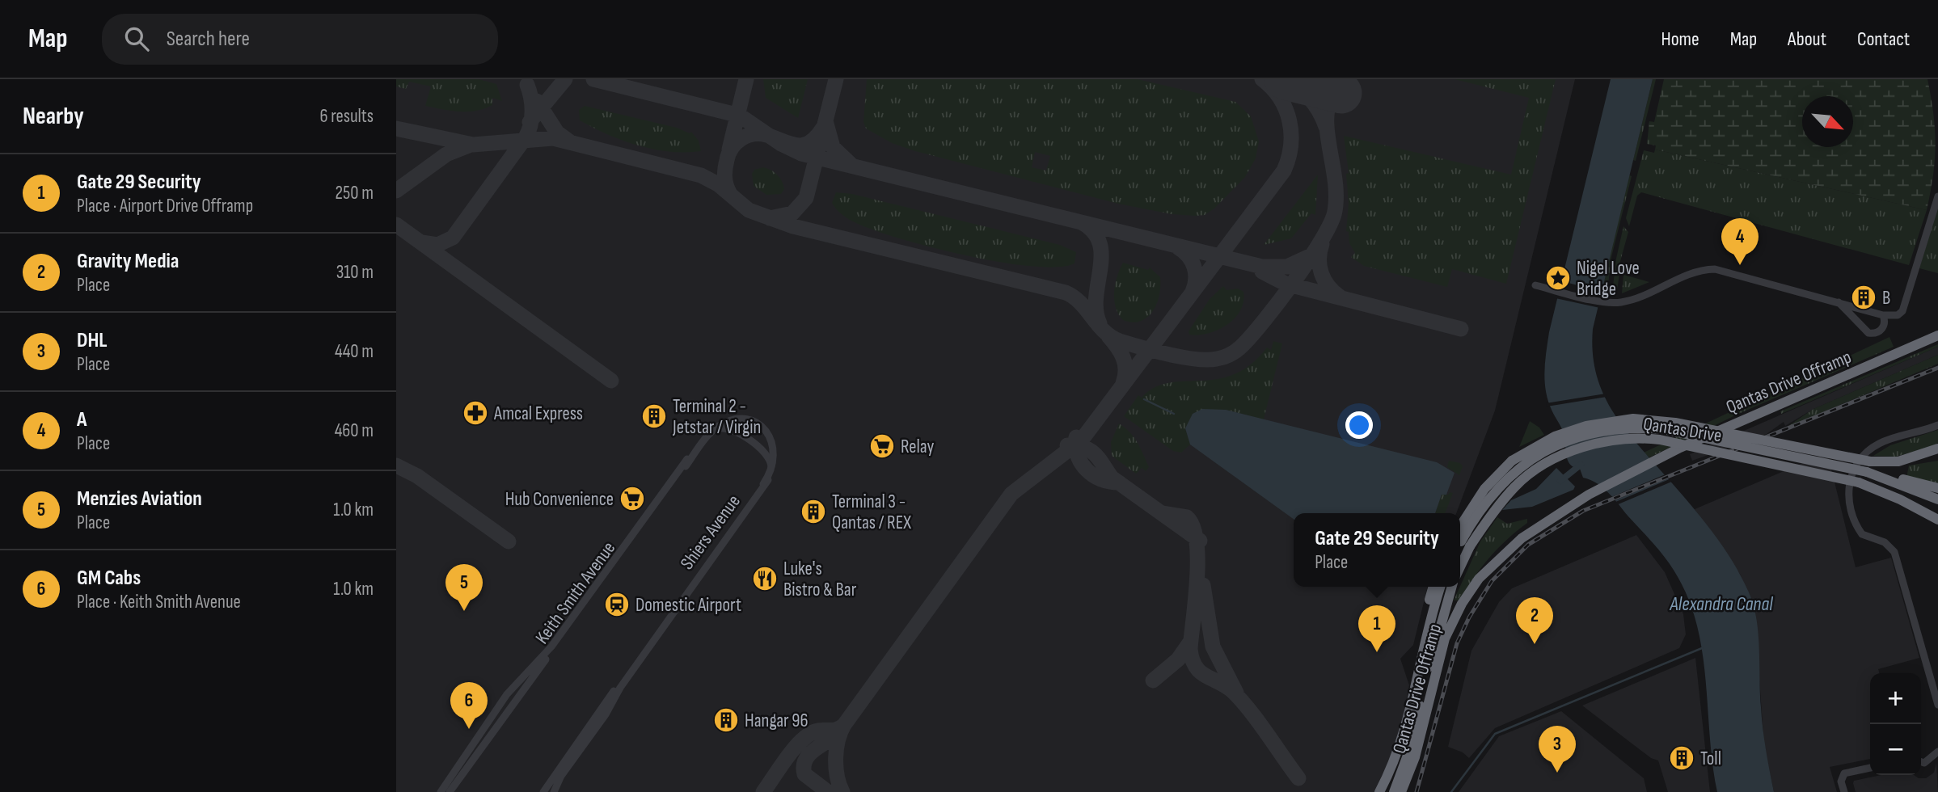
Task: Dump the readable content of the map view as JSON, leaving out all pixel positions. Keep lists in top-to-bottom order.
{
  "streets": {
    "highway": ["Qantas Drive Offramp", "Qantas Drive"],
    "street": ["Shiers Avenue", "Keith Smith Avenue"]
  },
  "crossings": [
    ["Shiers Avenue", "Keith Smith Avenue"]
  ],
  "water": ["Alexandra Canal"],
  "places": {
    "place": ["Nigel Love Bridge"],
    "building": [
      "B",
      "Terminal 2 - Jetstar / Virgin",
      "Terminal 3 - Qantas / REX",
      "Hangar 96",
      "Toll"
    ],
    "pharmacy": ["Amcal Express"],
    "supermarket": ["Relay", "Hub Convenience"],
    "restaurant": ["Luke's Bistro & Bar"],
    "station": ["Domestic Airport"]
  },
  "north": "bottom right",
  "page": {
    "header": "Map",
    "search": "Search here",
    "nav": [
      "Home",
      "Map",
      "About",
      "Contact"
    ],
    "heading": ["Nearby", "6 results"],
    "list": [
      {
        "mark": "1",
        "name": "Gate 29 Security",
        "note": "Place · Airport Drive Offramp",
        "value": "250 m"
      },
      {
        "mark": "2",
        "name": "Gravity Media",
        "note": "Place",
        "value": "310 m"
      },
      {
        "mark": "3",
        "name": "DHL",
        "note": "Place",
        "value": "440 m"
      },
      {
        "mark": "4",
        "name": "A",
        "note": "Place",
        "value": "460 m"
      },
      {
        "mark": "5",
        "name": "Menzies Aviation",
        "note": "Place",
        "value": "1.0 km"
      },
      {
        "mark": "6",
        "name": "GM Cabs",
        "note": "Place · Keith Smith Avenue",
        "value": "1.0 km"
      }
    ],
    "pins": [
      "4",
      "5",
      "2",
      "1",
      "6",
      "3"
    ],
    "popup": ["Gate 29 Security", "Place"],
    "map_buttons": ["+", "−"]
  }
}
